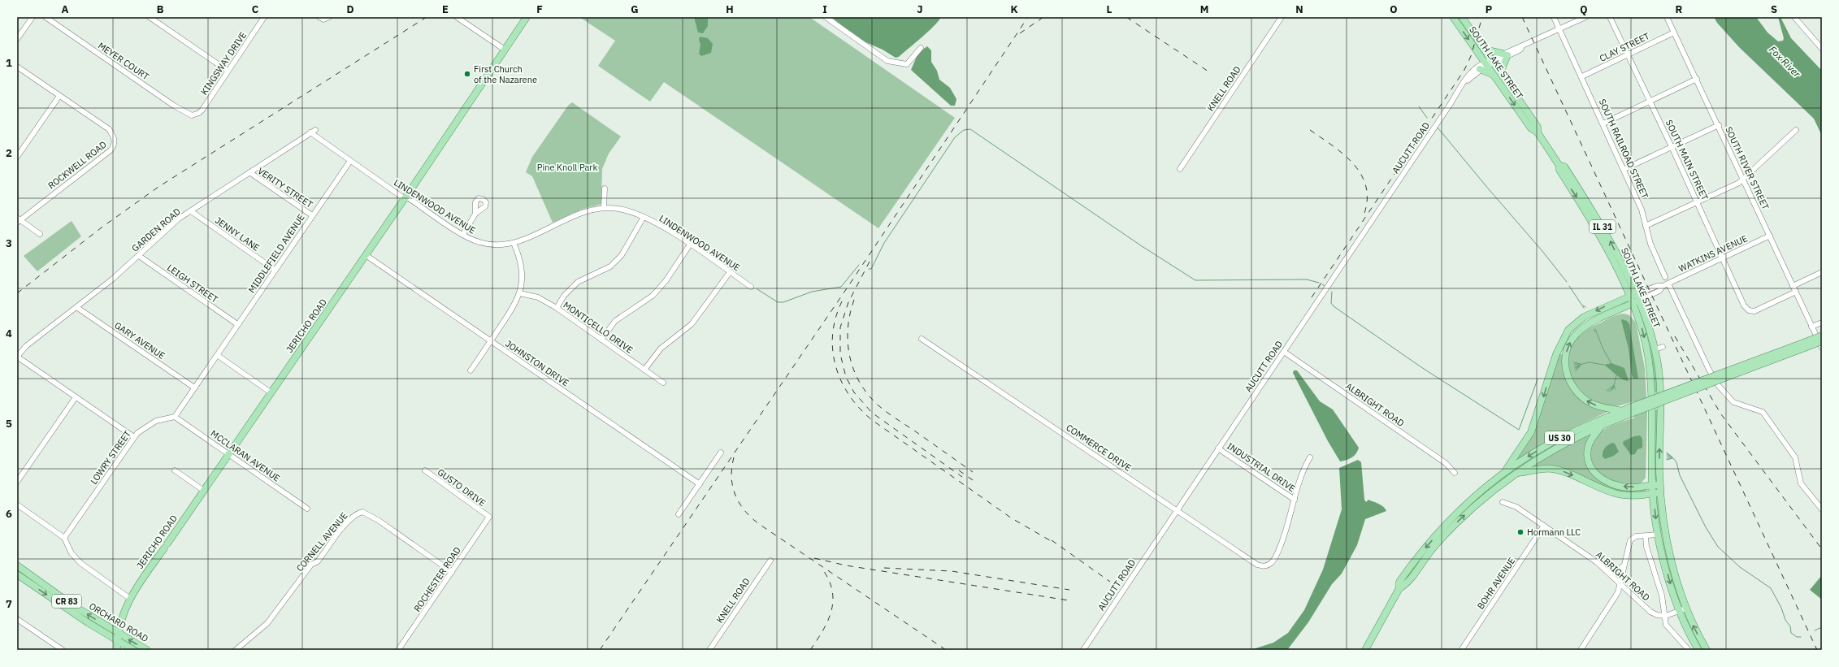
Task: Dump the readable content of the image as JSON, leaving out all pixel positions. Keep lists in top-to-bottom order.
{
  "streets": {
    "main road": [
      "SOUTH LAKE STREET",
      "IL 31",
      "JERICHO ROAD",
      "US 30",
      "CR 83",
      "ORCHARD ROAD"
    ],
    "street": [
      "CLAY STREET",
      "MEYER COURT",
      "KINGSWAY DRIVE",
      "KNELL ROAD",
      "AUCUTT ROAD",
      "SOUTH RAILROAD STREET",
      "SOUTH MAIN STREET",
      "ROCKWELL ROAD",
      "SOUTH RIVER STREET",
      "VERITY STREET",
      "LINDENWOOD AVENUE",
      "GARDEN ROAD",
      "JENNY LANE",
      "MIDDLEFIELD AVENUE",
      "WATKINS AVENUE",
      "LEIGH STREET",
      "MONTICELLO DRIVE",
      "GARY AVENUE",
      "JOHNSTON DRIVE",
      "ALBRIGHT ROAD",
      "COMMERCE DRIVE",
      "MCCLARAN AVENUE",
      "LOWRY STREET",
      "INDUSTRIAL DRIVE",
      "GUSTO DRIVE",
      "CORNELL AVENUE",
      "ROCHESTER ROAD",
      "BOHR AVENUE"
    ]
  },
  "crossings": [
    ["CLAY STREET", "SOUTH RAILROAD STREET"],
    ["CLAY STREET", "SOUTH MAIN STREET"],
    ["CLAY STREET", "SOUTH RIVER STREET"],
    ["MEYER COURT", "KINGSWAY DRIVE"],
    ["SOUTH LAKE STREET", "AUCUTT ROAD"],
    ["SOUTH LAKE STREET", "IL 31"],
    ["SOUTH LAKE STREET", "WATKINS AVENUE"],
    ["AUCUTT ROAD", "SOUTH RAILROAD STREET"],
    ["AUCUTT ROAD", "ALBRIGHT ROAD"],
    ["AUCUTT ROAD", "COMMERCE DRIVE"],
    ["AUCUTT ROAD", "INDUSTRIAL DRIVE"],
    ["SOUTH MAIN STREET", "SOUTH RIVER STREET"],
    ["SOUTH MAIN STREET", "WATKINS AVENUE"],
    ["SOUTH RIVER STREET", "WATKINS AVENUE"],
    ["VERITY STREET", "GARDEN ROAD"],
    ["VERITY STREET", "MIDDLEFIELD AVENUE"],
    ["LINDENWOOD AVENUE", "GARDEN ROAD"],
    ["LINDENWOOD AVENUE", "MIDDLEFIELD AVENUE"],
    ["LINDENWOOD AVENUE", "JERICHO ROAD"],
    ["GARDEN ROAD", "JENNY LANE"],
    ["GARDEN ROAD", "LEIGH STREET"],
    ["GARDEN ROAD", "GARY AVENUE"],
    ["JENNY LANE", "MIDDLEFIELD AVENUE"],
    ["MIDDLEFIELD AVENUE", "LEIGH STREET"],
    ["JERICHO ROAD", "JOHNSTON DRIVE"],
    ["JERICHO ROAD", "MCCLARAN AVENUE"],
    ["JERICHO ROAD", "ORCHARD ROAD"],
    ["ALBRIGHT ROAD", "BOHR AVENUE"],
    ["COMMERCE DRIVE", "INDUSTRIAL DRIVE"],
    ["MCCLARAN AVENUE", "LOWRY STREET"],
    ["GUSTO DRIVE", "ROCHESTER ROAD"],
    ["CORNELL AVENUE", "ROCHESTER ROAD"]
  ],
  "water": ["Fox River"],
  "parks": ["Pine Knoll Park"],
  "places": ["First Church of the Nazarene", "Hormann LLC"],
  "grid": {
    "columns": [
      "A",
      "B",
      "C",
      "D",
      "E",
      "F",
      "G",
      "H",
      "I",
      "J",
      "K",
      "L",
      "M",
      "N",
      "O",
      "P",
      "Q",
      "R",
      "S"
    ],
    "rows": [
      "1",
      "2",
      "3",
      "4",
      "5",
      "6",
      "7"
    ]
  }
}
